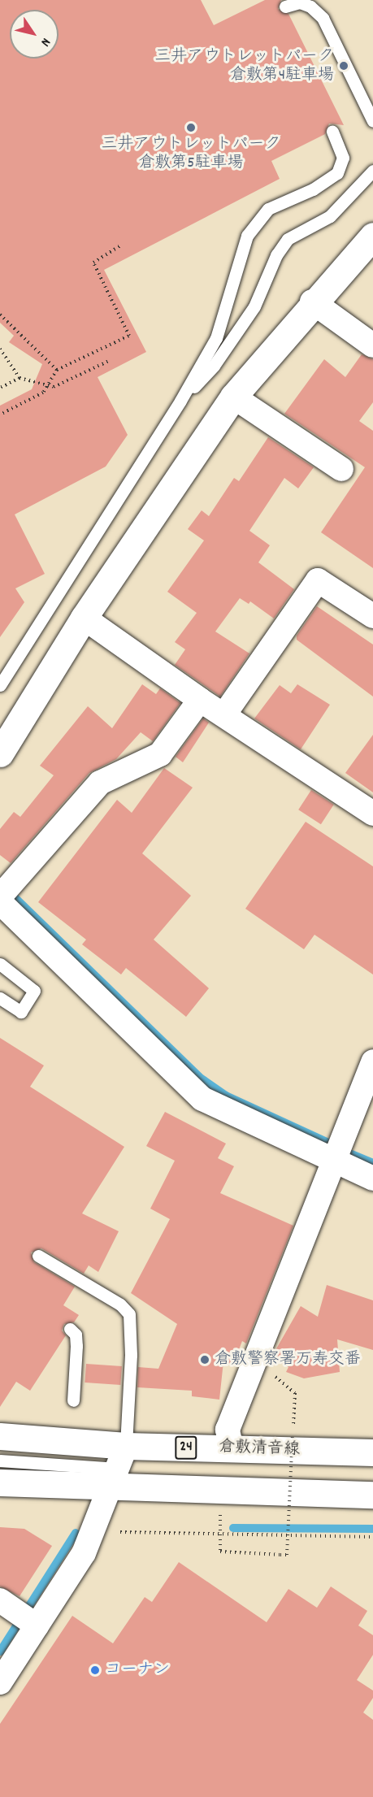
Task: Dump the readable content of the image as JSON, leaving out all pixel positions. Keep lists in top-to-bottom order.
{
  "streets": {
    "main road": ["24", "倉敷清音線"]
  },
  "places": [
    "三井アウトレットパーク 倉敷第4駐車場",
    "三井アウトレットパーク 倉敷第5駐車場",
    "倉敷警察署万寿交番",
    "コーナン"
  ],
  "north": "bottom right"
}
